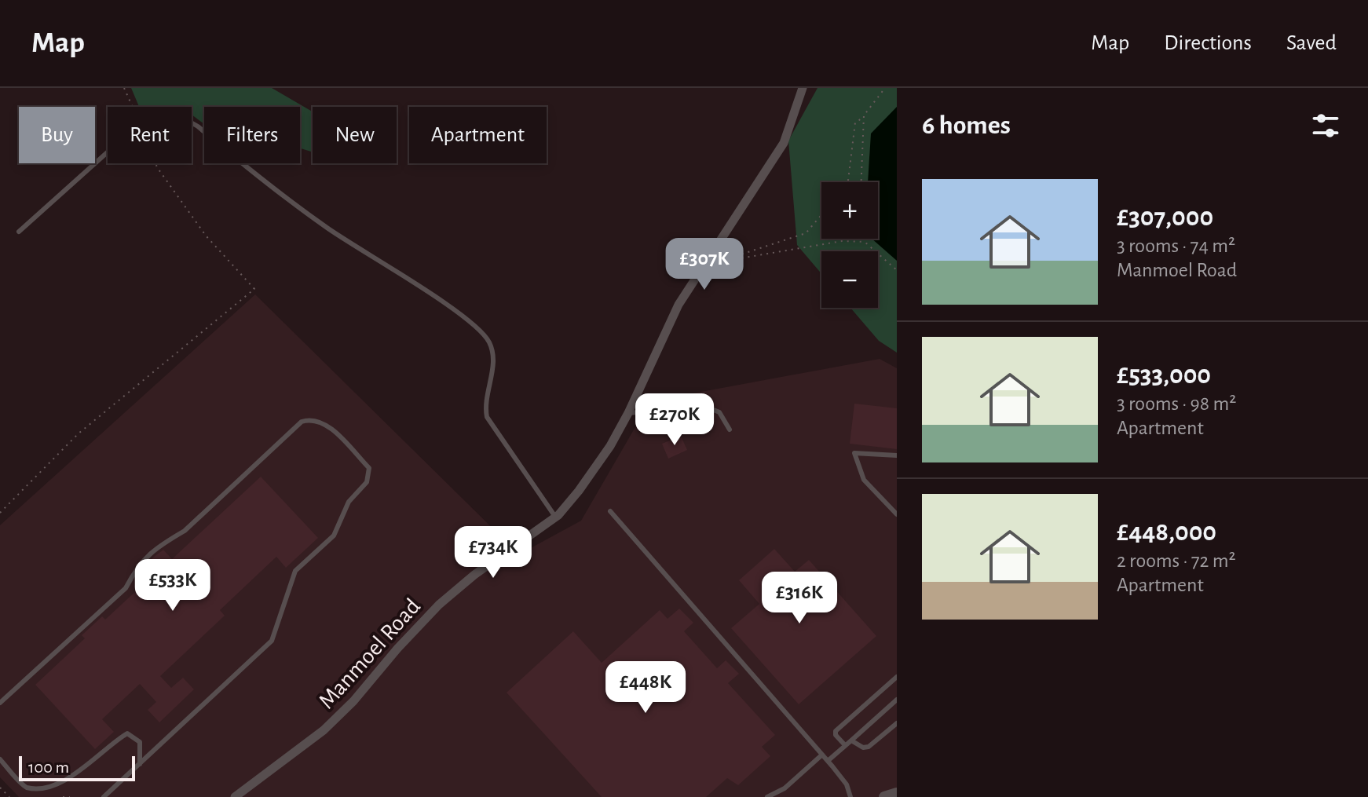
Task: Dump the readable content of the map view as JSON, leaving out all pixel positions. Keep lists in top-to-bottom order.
{
  "streets": {
    "street": ["Manmoel Road"]
  },
  "scale_bar": "100 m",
  "page": {
    "header": "Map",
    "nav": ["Map", "Directions", "Saved"],
    "heading": "6 homes",
    "chip": [
      "Buy",
      "Rent",
      "Filters",
      "New",
      "Apartment"
    ],
    "list": [
      {
        "name": "£307,000",
        "note": "3 rooms · 74 m² · Manmoel Road"
      },
      {
        "name": "£533,000",
        "note": "3 rooms · 98 m² · Apartment"
      },
      {
        "name": "£448,000",
        "note": "2 rooms · 72 m² · Apartment"
      }
    ],
    "map_buttons": ["+", "−"],
    "price": [
      "£307K",
      "£270K",
      "£734K",
      "£533K",
      "£316K",
      "£448K"
    ],
    "scale": "100 m"
  }
}
